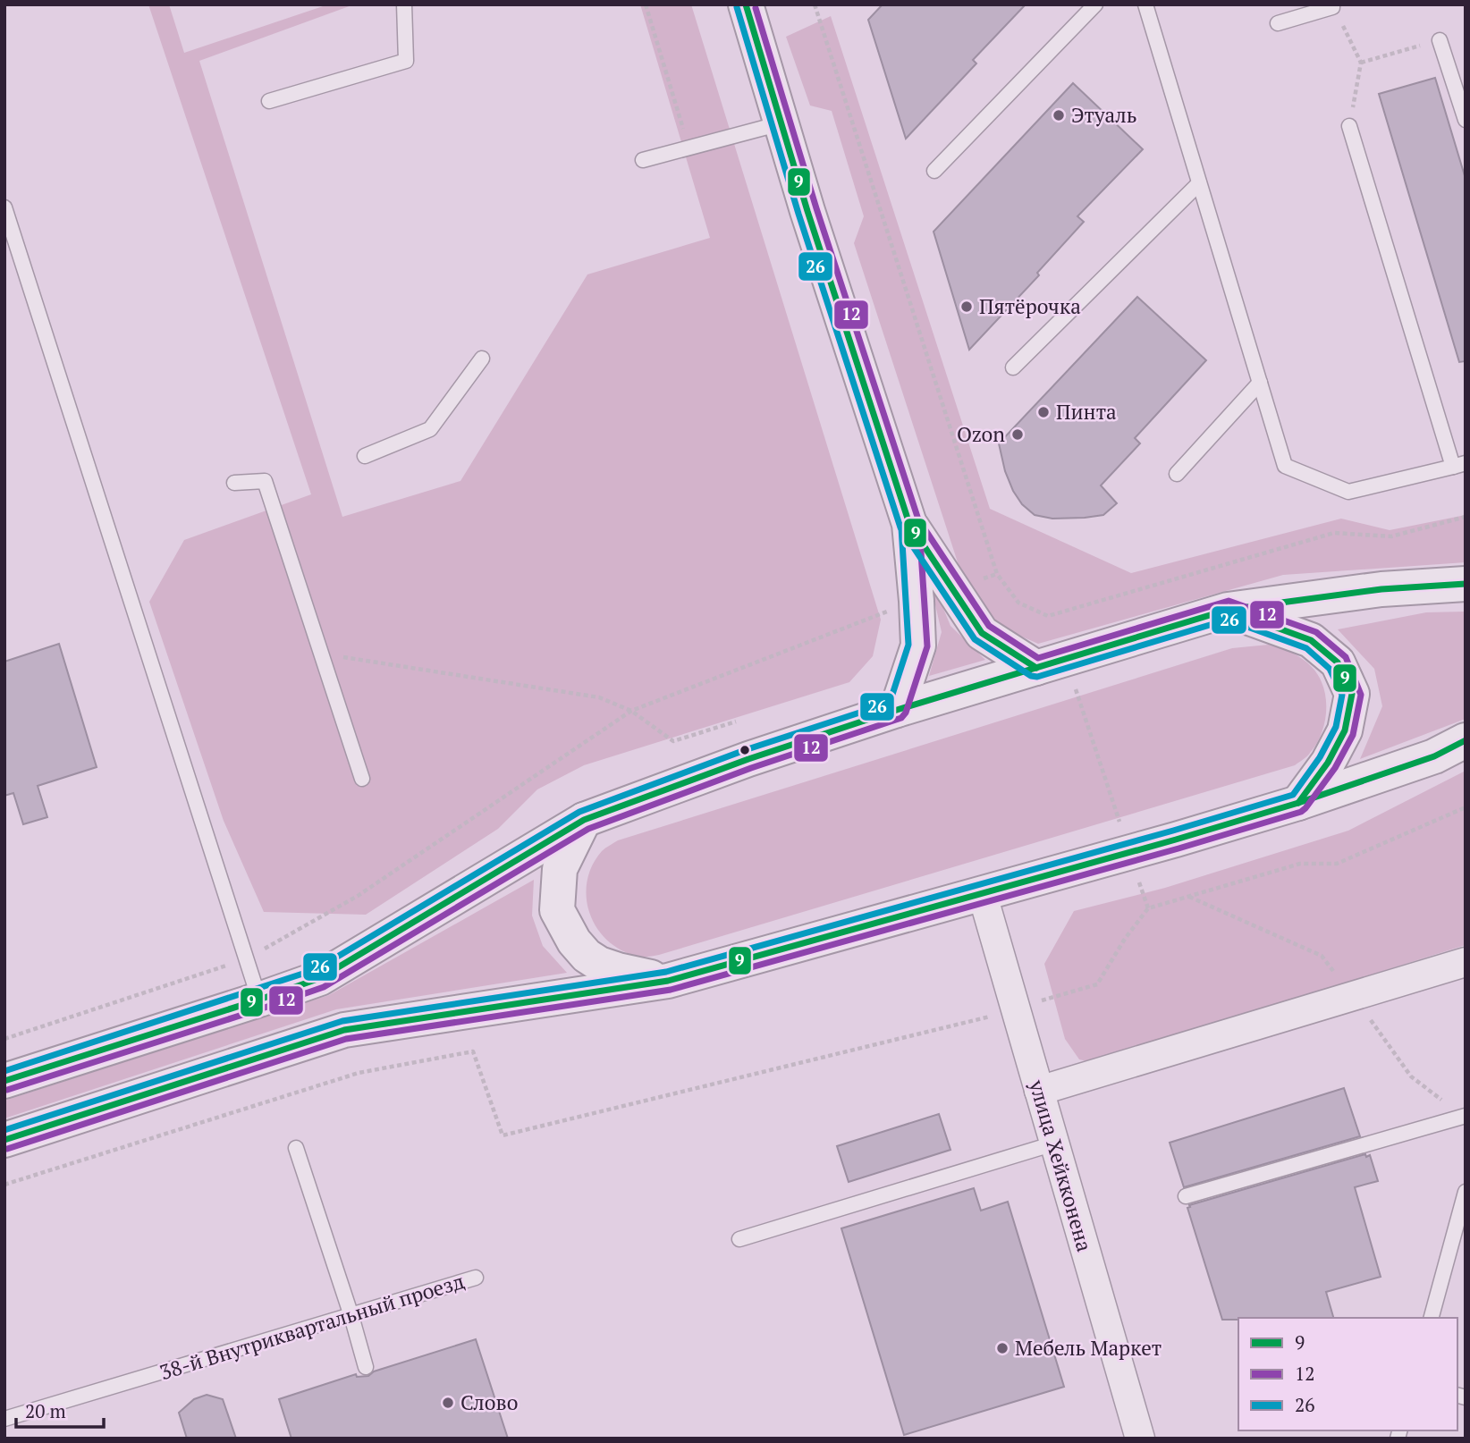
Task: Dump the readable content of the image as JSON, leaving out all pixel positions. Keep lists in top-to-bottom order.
{
  "streets": {
    "street": ["улица Хейкконена"],
    "lane": ["38-й Внутриквартальный проезд"]
  },
  "places": [
    "Этуаль",
    "Пятёрочка",
    "Пинта",
    "Ozon",
    "Мебель Маркет",
    "Слово"
  ],
  "lines": ["transit line 9", "transit line 26", "transit line 12"],
  "legend": ["9", "12", "26"],
  "scale_bar": "20 m"
}
